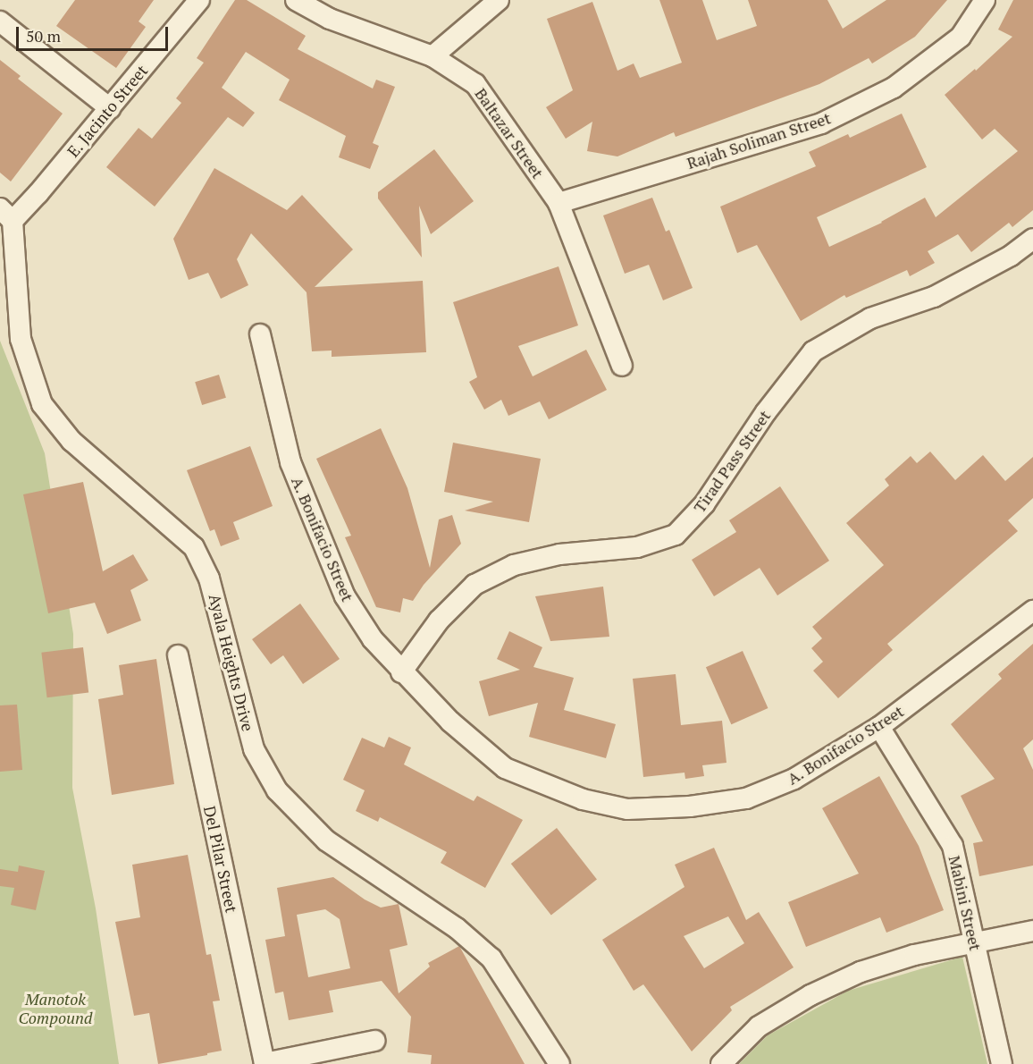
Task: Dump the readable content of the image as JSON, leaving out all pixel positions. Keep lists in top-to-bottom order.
{
  "streets": {
    "street": [
      "E. Jacinto Street",
      "Baltazar Street",
      "Rajah Soliman Street",
      "Tirad Pass Street",
      "A. Bonifacio Street",
      "Ayala Heights Drive",
      "Del Pilar Street",
      "Mabini Street"
    ]
  },
  "crossings": [
    ["E. Jacinto Street", "Ayala Heights Drive"],
    ["Baltazar Street", "Rajah Soliman Street"],
    ["Tirad Pass Street", "A. Bonifacio Street"],
    ["A. Bonifacio Street", "Mabini Street"]
  ],
  "parks": ["Manotok Compound"],
  "scale_bar": "50 m"
}
